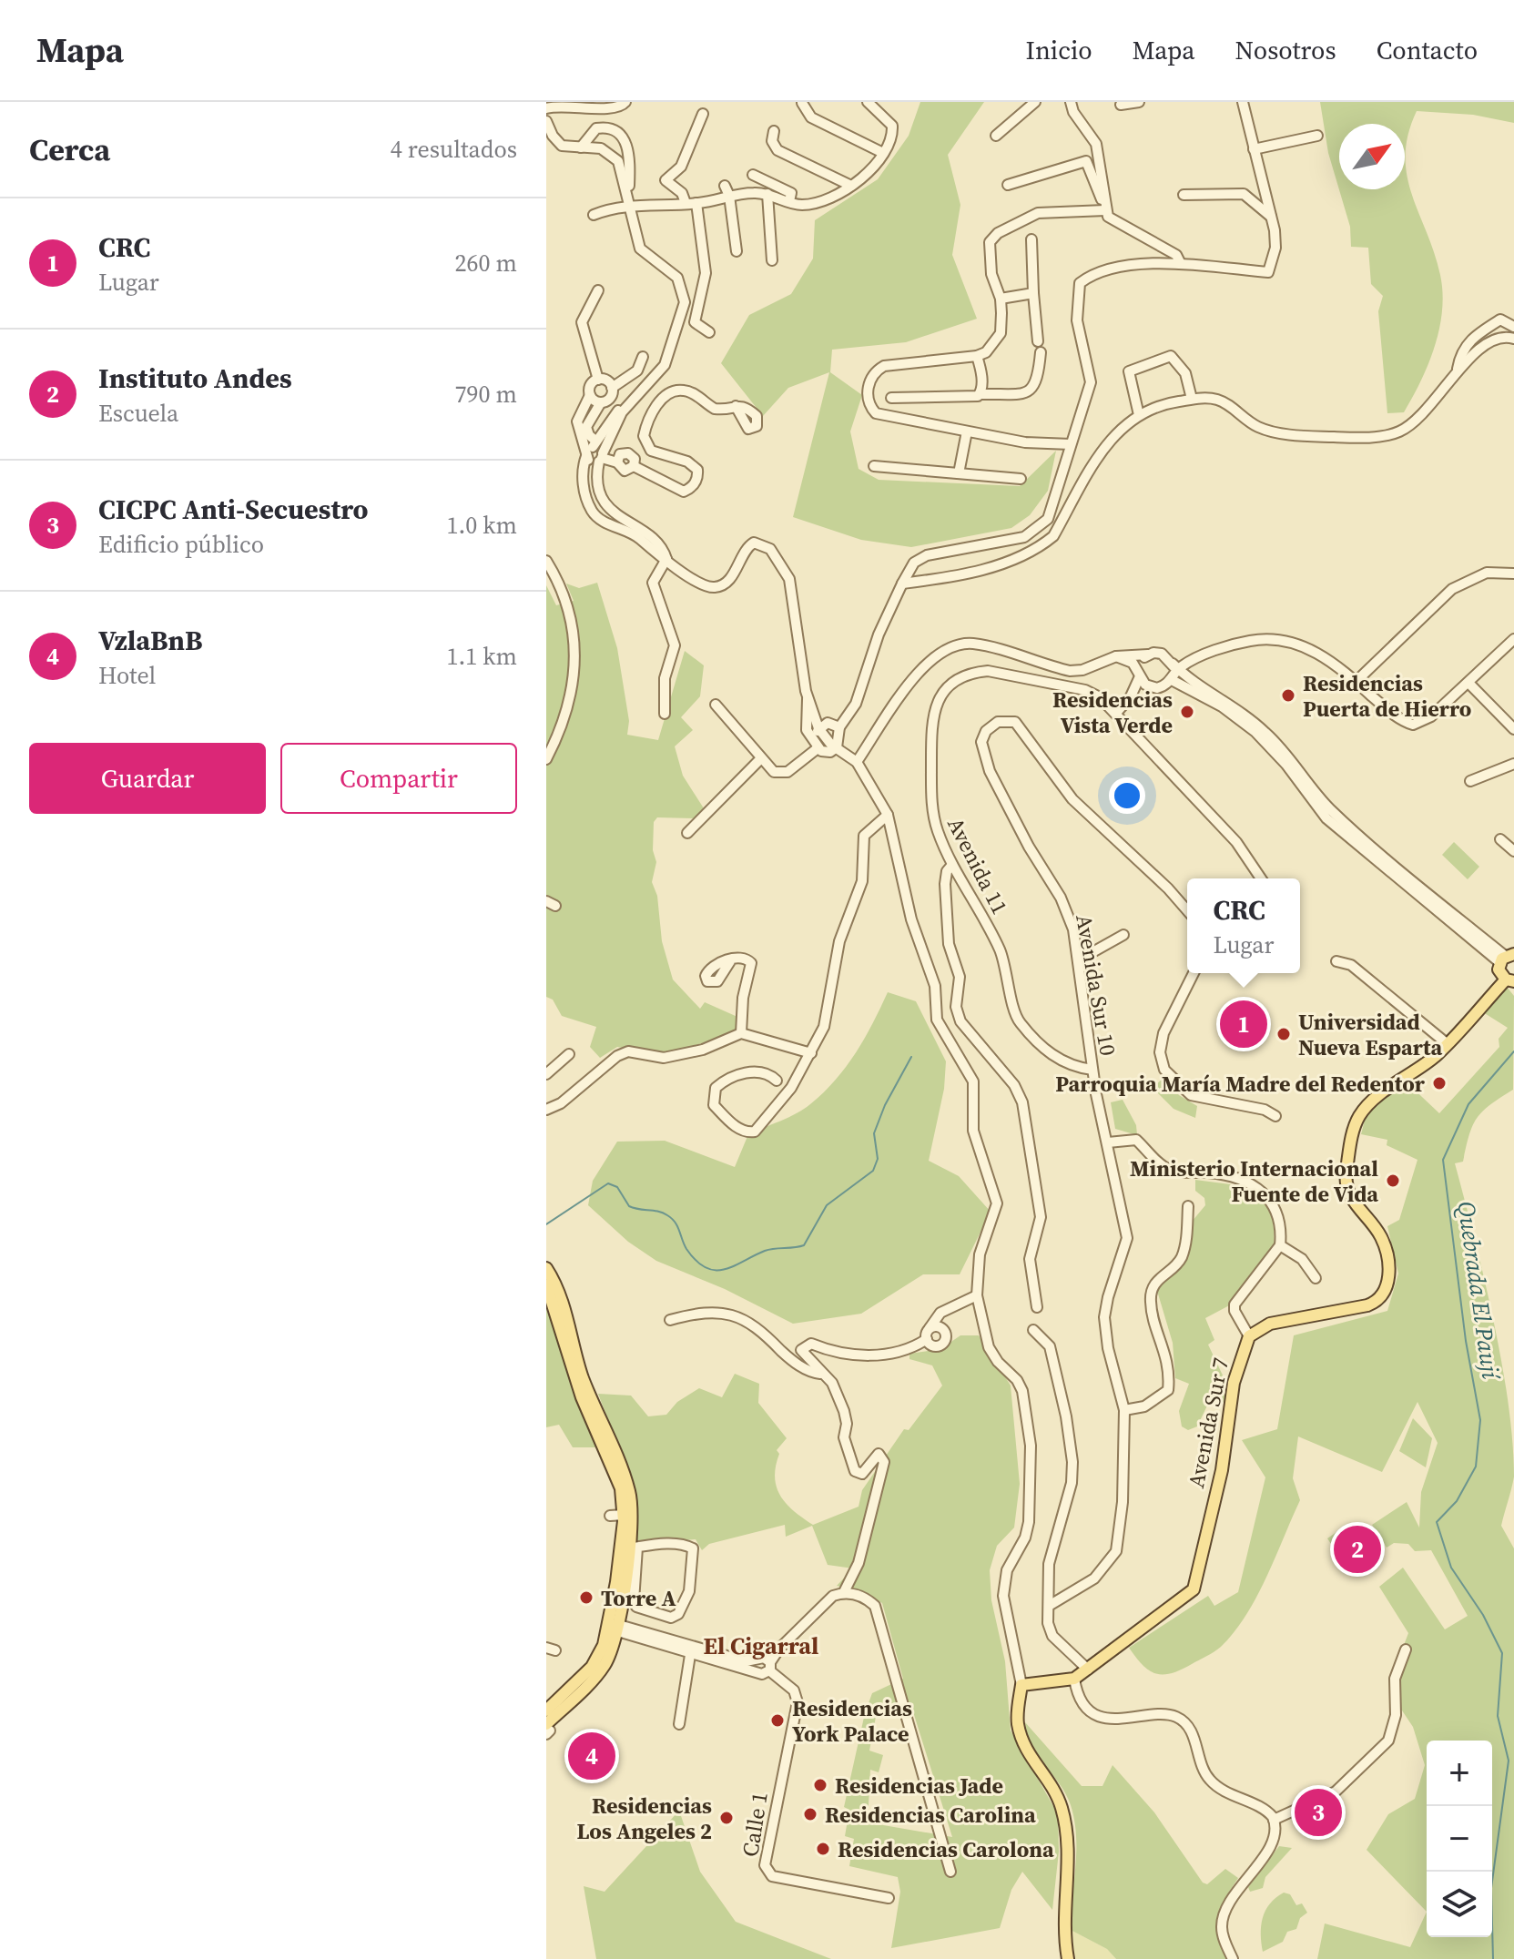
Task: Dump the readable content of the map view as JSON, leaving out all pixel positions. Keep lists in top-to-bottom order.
{
  "streets": {
    "main road": ["Avenida Sur 7"],
    "street": ["Avenida 11", "Avenida Sur 10", "Calle 1"]
  },
  "crossings": [
    ["Avenida 11", "Avenida Sur 10"]
  ],
  "districts": ["El Cigarral"],
  "water": ["Quebrada El Paují"],
  "places": [
    "Residencias Puerta de Hierro",
    "Residencias Vista Verde",
    "Universidad Nueva Esparta",
    "Parroquia María Madre del Redentor",
    "Ministerio Internacional Fuente de Vida",
    "Torre A",
    "Residencias York Palace",
    "Residencias Jade",
    "Residencias Carolina",
    "Residencias Los Angeles 2",
    "Residencias Carolona"
  ],
  "north": "top right",
  "page": {
    "header": "Mapa",
    "nav": [
      "Inicio",
      "Mapa",
      "Nosotros",
      "Contacto"
    ],
    "heading": ["Cerca", "4 resultados"],
    "list": [
      {
        "mark": "1",
        "name": "CRC",
        "note": "Lugar",
        "value": "260 m"
      },
      {
        "mark": "2",
        "name": "Instituto Andes",
        "note": "Escuela",
        "value": "790 m"
      },
      {
        "mark": "3",
        "name": "CICPC Anti-Secuestro",
        "note": "Edificio público",
        "value": "1.0 km"
      },
      {
        "mark": "4",
        "name": "VzlaBnB",
        "note": "Hotel",
        "value": "1.1 km"
      }
    ],
    "buttons": ["Guardar", "Compartir"],
    "popup": ["CRC", "Lugar"],
    "pins": [
      "1",
      "2",
      "4",
      "3"
    ],
    "map_buttons": ["+", "−"]
  }
}
